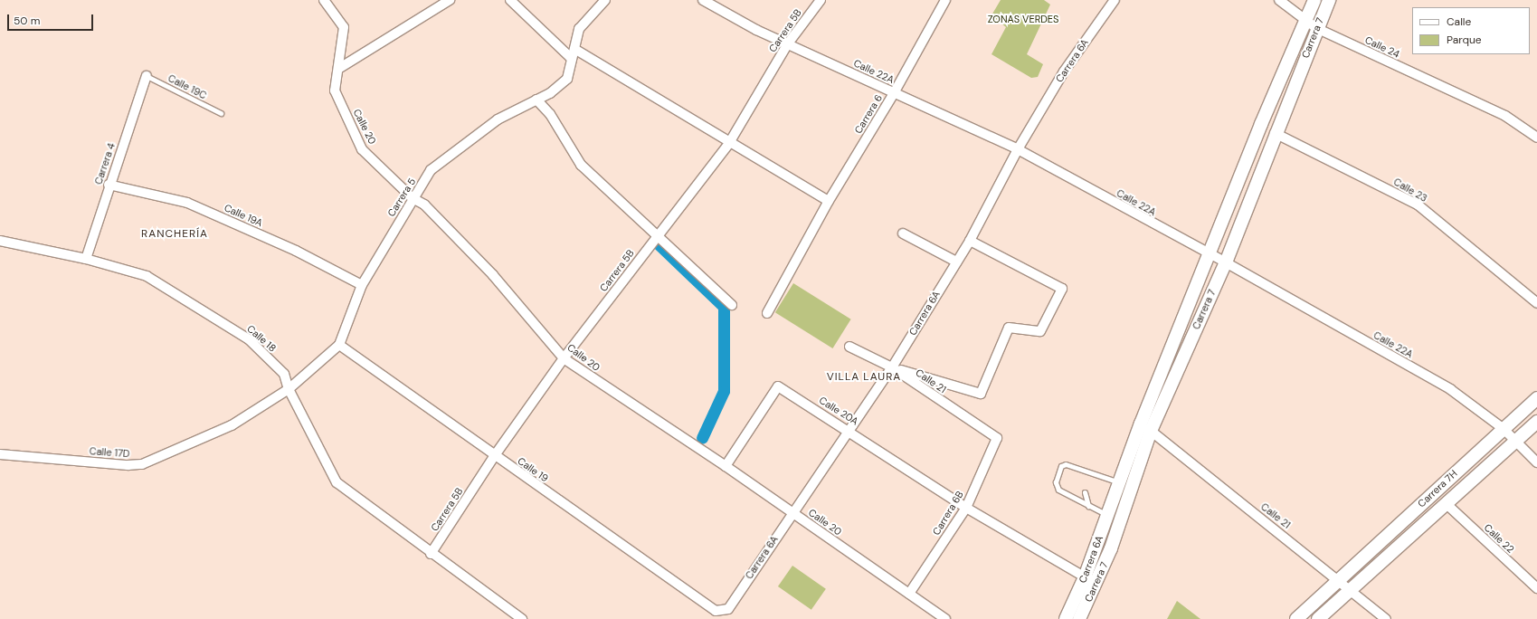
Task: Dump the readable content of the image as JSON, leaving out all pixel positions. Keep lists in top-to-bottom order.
{
  "streets": {
    "main road": ["Carrera 7", "Carrera 6A", "Carrera 7H"],
    "street": [
      "Carrera 5B",
      "Calle 24",
      "Calle 22A",
      "Carrera 6",
      "Calle 20",
      "Carrera 4",
      "Calle 23",
      "Carrera 5",
      "Calle 19A",
      "Calle 18",
      "Calle 21",
      "Calle 20A",
      "Calle 17D",
      "Calle 19",
      "Carrera 6B",
      "Calle 22"
    ],
    "lane": ["Calle 19C"]
  },
  "crossings": [
    ["Carrera 5B", "Calle 22A"],
    ["Carrera 5B", "Calle 20"],
    ["Carrera 5B", "Calle 18"],
    ["Carrera 5B", "Calle 19"],
    ["Carrera 7", "Calle 24"],
    ["Carrera 7", "Carrera 6A"],
    ["Carrera 7", "Calle 22A"],
    ["Carrera 7", "Calle 23"],
    ["Carrera 7", "Calle 21"],
    ["Carrera 7", "Calle 20A"],
    ["Carrera 6A", "Calle 22A"],
    ["Carrera 6A", "Calle 20"],
    ["Carrera 6A", "Calle 21"],
    ["Carrera 6A", "Calle 20A"],
    ["Carrera 6A", "Calle 19"],
    ["Calle 22A", "Carrera 6"],
    ["Calle 22A", "Carrera 7H"],
    ["Calle 19C", "Carrera 4"],
    ["Calle 20", "Carrera 5"],
    ["Calle 20", "Calle 20A"],
    ["Calle 20", "Carrera 6B"],
    ["Carrera 4", "Calle 19A"],
    ["Carrera 4", "Calle 18"],
    ["Carrera 5", "Calle 19A"],
    ["Carrera 5", "Calle 18"],
    ["Carrera 5", "Calle 17D"],
    ["Carrera 5", "Calle 19"],
    ["Calle 21", "Carrera 7H"],
    ["Calle 21", "Carrera 6B"],
    ["Calle 20A", "Carrera 6B"],
    ["Carrera 7H", "Calle 22"]
  ],
  "districts": ["RANCHERÍA", "VILLA LAURA"],
  "parks": ["ZONAS VERDES"],
  "legend": ["Calle", "Parque"],
  "scale_bar": "50 m"
}
